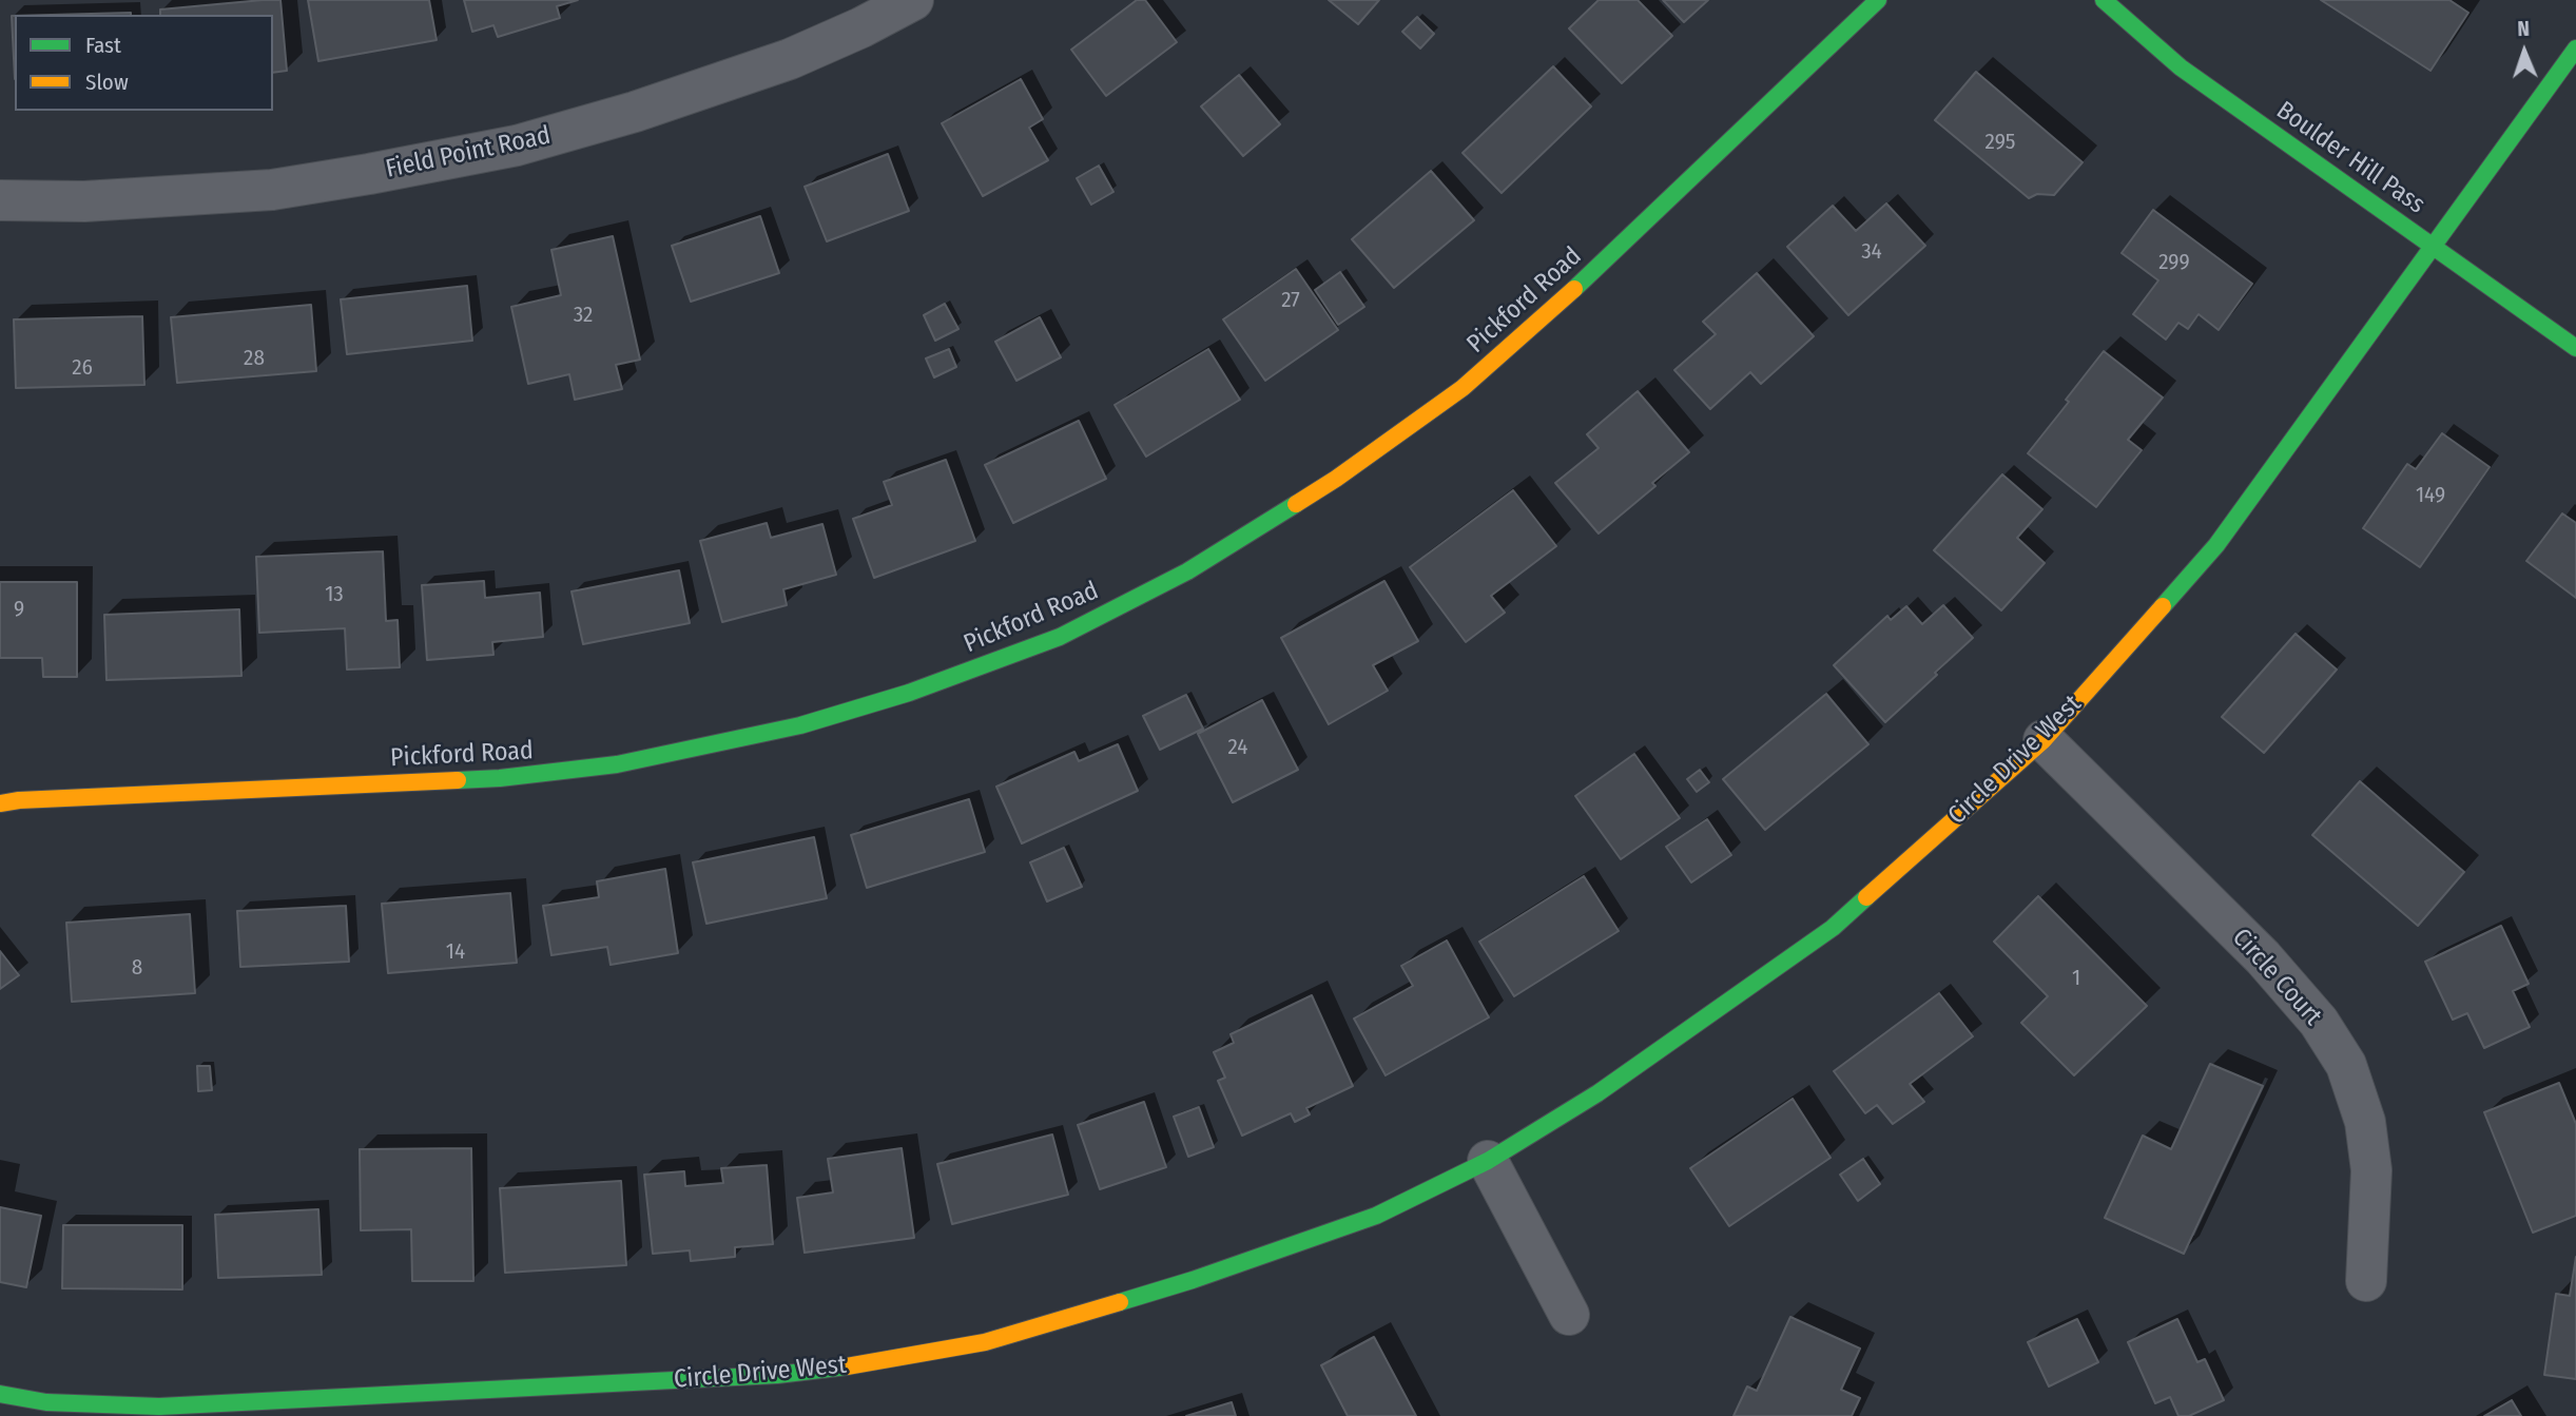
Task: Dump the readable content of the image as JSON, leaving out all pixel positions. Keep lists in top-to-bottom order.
{
  "streets": {
    "street": [
      "Field Point Road",
      "Boulder Hill Pass",
      "Pickford Road",
      "Circle Drive West",
      "Circle Court"
    ]
  },
  "crossings": [
    ["Boulder Hill Pass", "Circle Drive West"],
    ["Circle Drive West", "Circle Court"]
  ],
  "house_numbers": [
    "295",
    "34",
    "299",
    "27",
    "32",
    "28",
    "26",
    "149",
    "13",
    "9",
    "24",
    "14",
    "8",
    "1"
  ],
  "legend": ["Fast", "Slow"],
  "north": "top"
}
